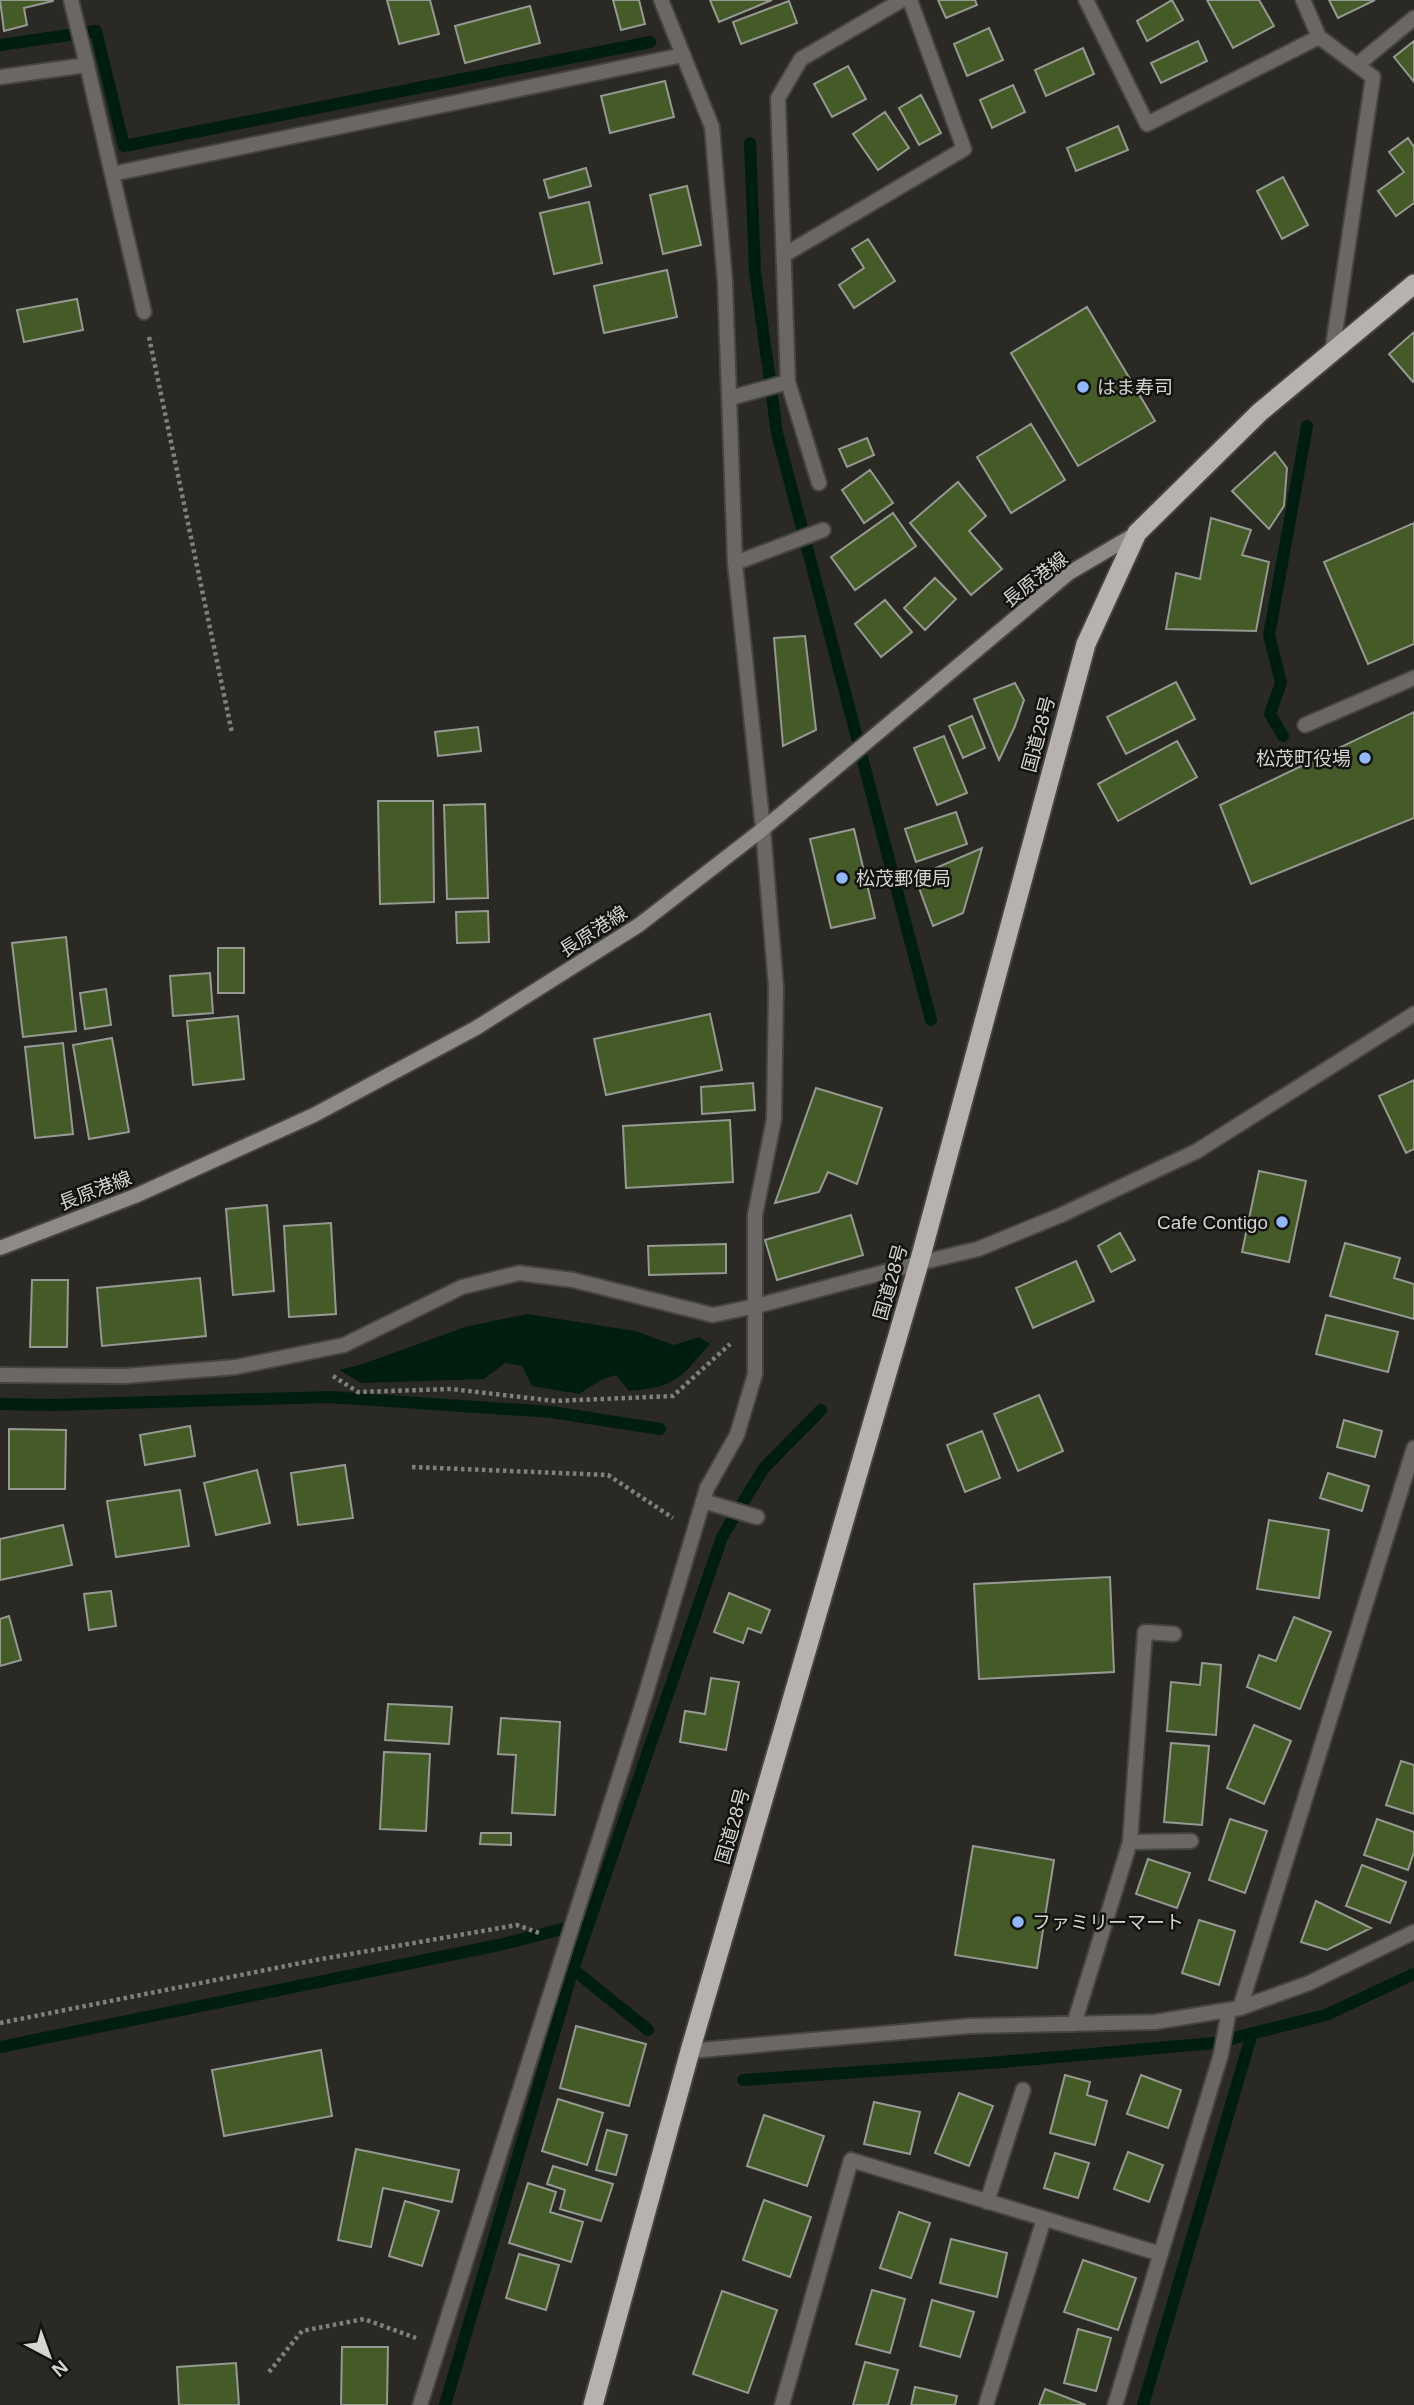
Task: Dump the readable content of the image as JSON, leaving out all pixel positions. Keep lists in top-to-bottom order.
{
  "streets": {
    "highway": ["国道28号"],
    "main road": ["長原港線"]
  },
  "crossings": [
    ["長原港線", "国道28号"]
  ],
  "places": [
    "はま寿司",
    "松茂町役場",
    "松茂郵便局",
    "Cafe Contigo",
    "ファミリーマート"
  ],
  "north": "bottom right"
}
